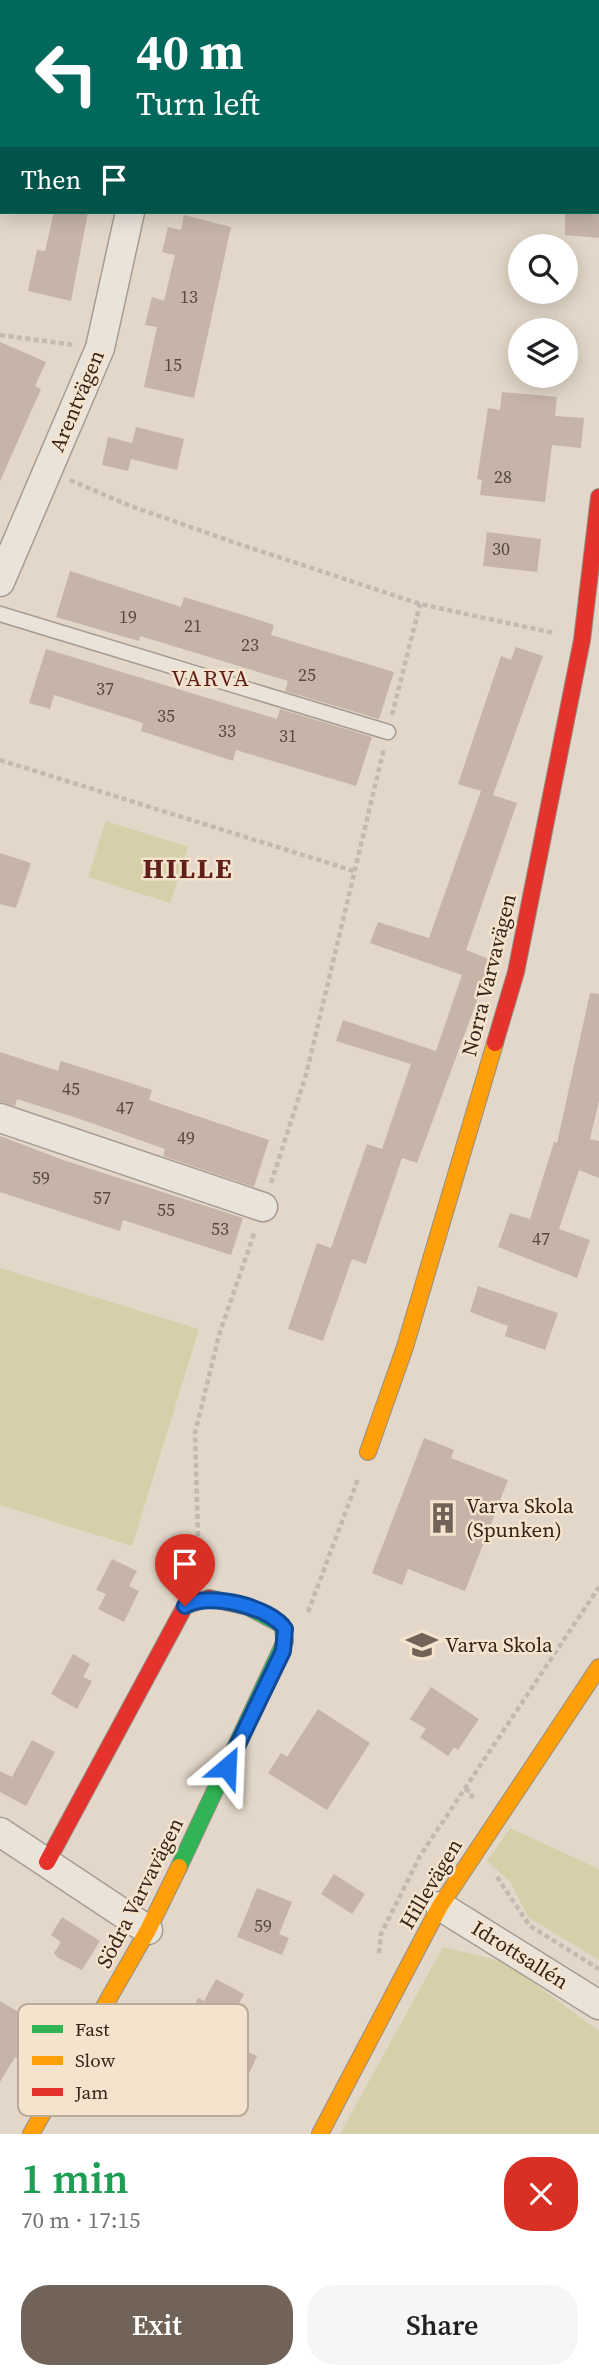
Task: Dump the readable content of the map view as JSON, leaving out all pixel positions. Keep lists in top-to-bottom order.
{
  "streets": {
    "street": [
      "Arentvägen",
      "Norra Varvavägen",
      "Hillevägen",
      "Södra Varvavägen",
      "Idrottsallén"
    ]
  },
  "crossings": [
    ["Hillevägen", "Idrottsallén"]
  ],
  "districts": ["VARVA", "HILLE"],
  "places": {
    "building": ["Varva Skola (Spunken)"],
    "school or university": ["Varva Skola"]
  },
  "house_numbers": [
    "13",
    "15",
    "28",
    "30",
    "19",
    "21",
    "23",
    "25",
    "37",
    "35",
    "33",
    "31",
    "45",
    "47",
    "49",
    "59",
    "57",
    "55",
    "53",
    "47",
    "59"
  ],
  "legend": ["Fast", "Slow", "Jam"],
  "page": {
    "turn": ["40 m", "Turn left"],
    "then": "Then",
    "heading": ["1 min", "70 m · 17:15"],
    "buttons": ["Exit", "Share"]
  }
}
